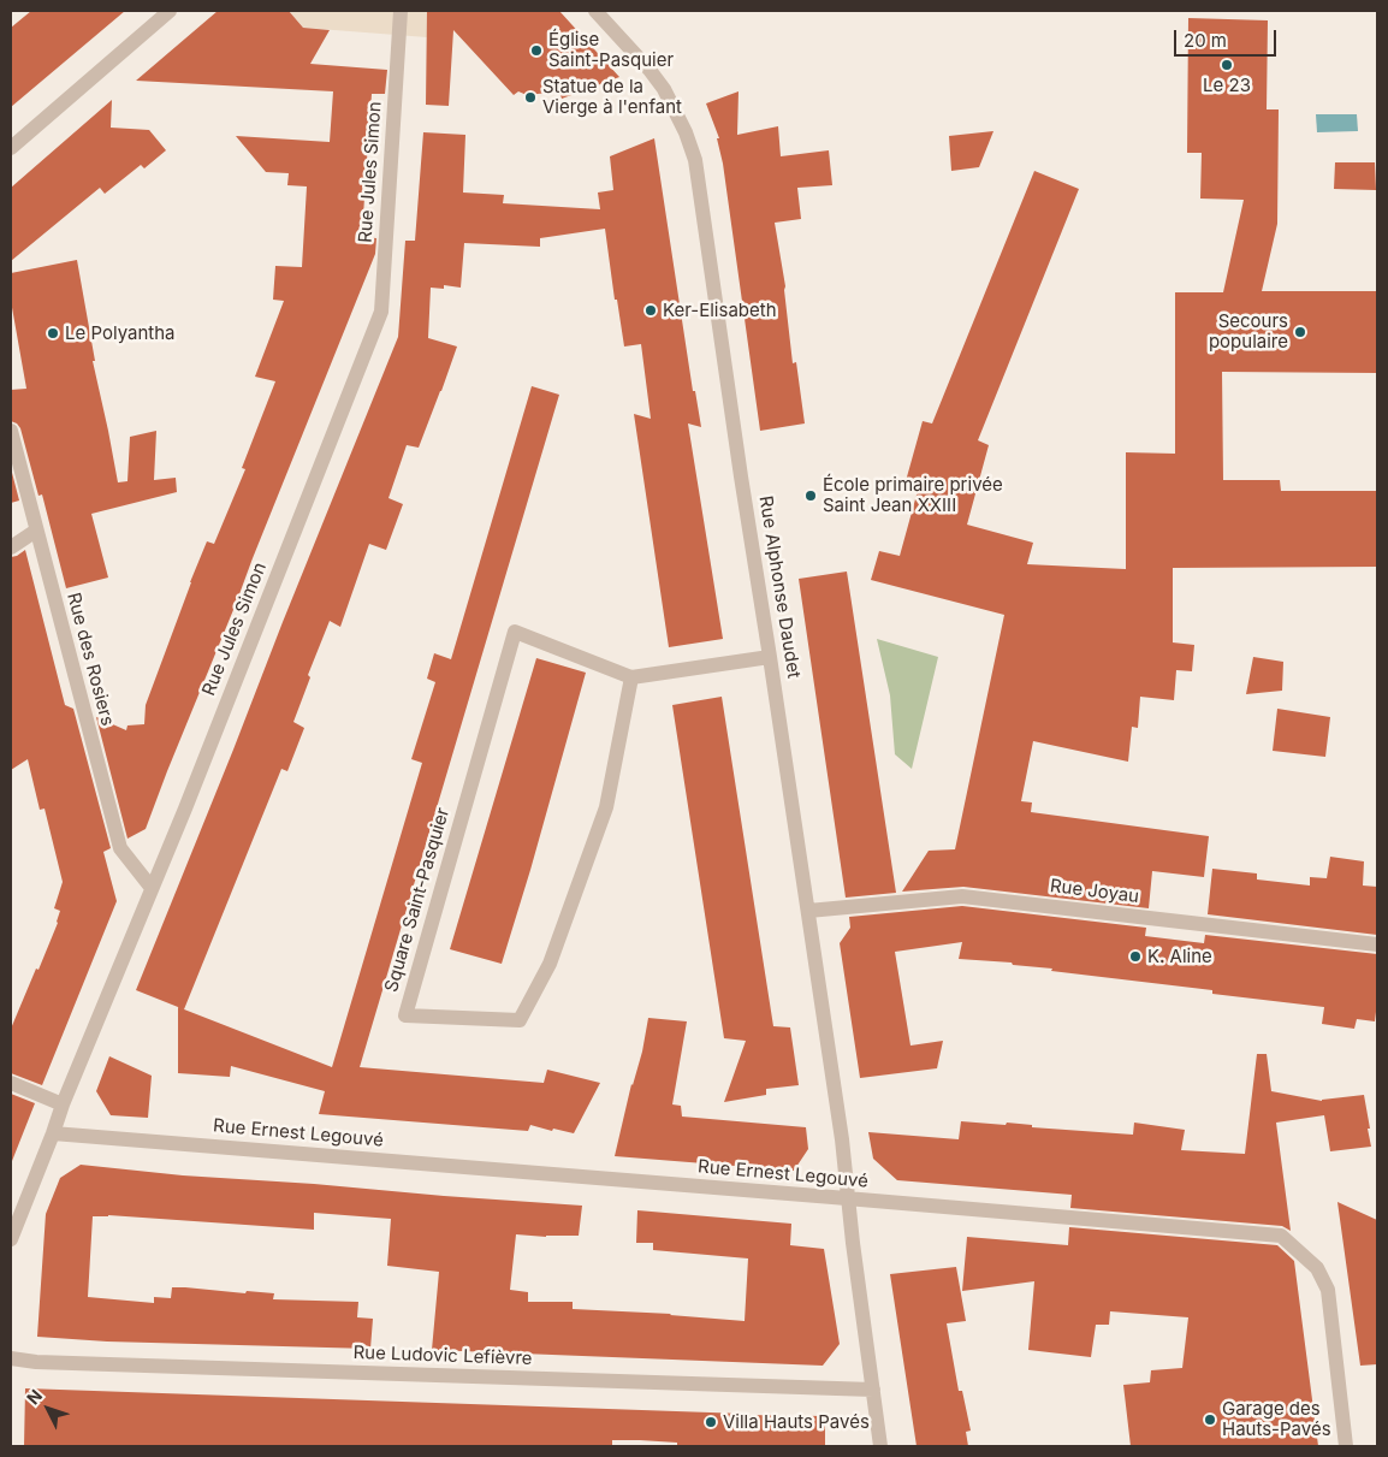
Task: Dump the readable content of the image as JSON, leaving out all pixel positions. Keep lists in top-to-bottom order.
{
  "streets": {
    "street": [
      "Rue Jules Simon",
      "Rue Alphonse Daudet",
      "Rue des Rosiers",
      "Rue Joyau",
      "Square Saint-Pasquier",
      "Rue Ernest Legouvé",
      "Rue Ludovic Lefièvre"
    ]
  },
  "crossings": [
    ["Rue Jules Simon", "Rue des Rosiers"],
    ["Rue Jules Simon", "Rue Ernest Legouvé"],
    ["Rue Alphonse Daudet", "Rue Joyau"],
    ["Rue Alphonse Daudet", "Square Saint-Pasquier"],
    ["Rue Alphonse Daudet", "Rue Ernest Legouvé"],
    ["Rue Alphonse Daudet", "Rue Ludovic Lefièvre"]
  ],
  "places": [
    "Église Saint-Pasquier",
    "Le 23",
    "Statue de la Vierge à l'enfant",
    "Ker-Elisabeth",
    "Secours populaire",
    "Le Polyantha",
    "École primaire privée Saint Jean XXIII",
    "K. Aline",
    "Garage des Hauts-Pavés",
    "Villa Hauts Pavés"
  ],
  "scale_bar": "20 m",
  "north": "top left"
}
